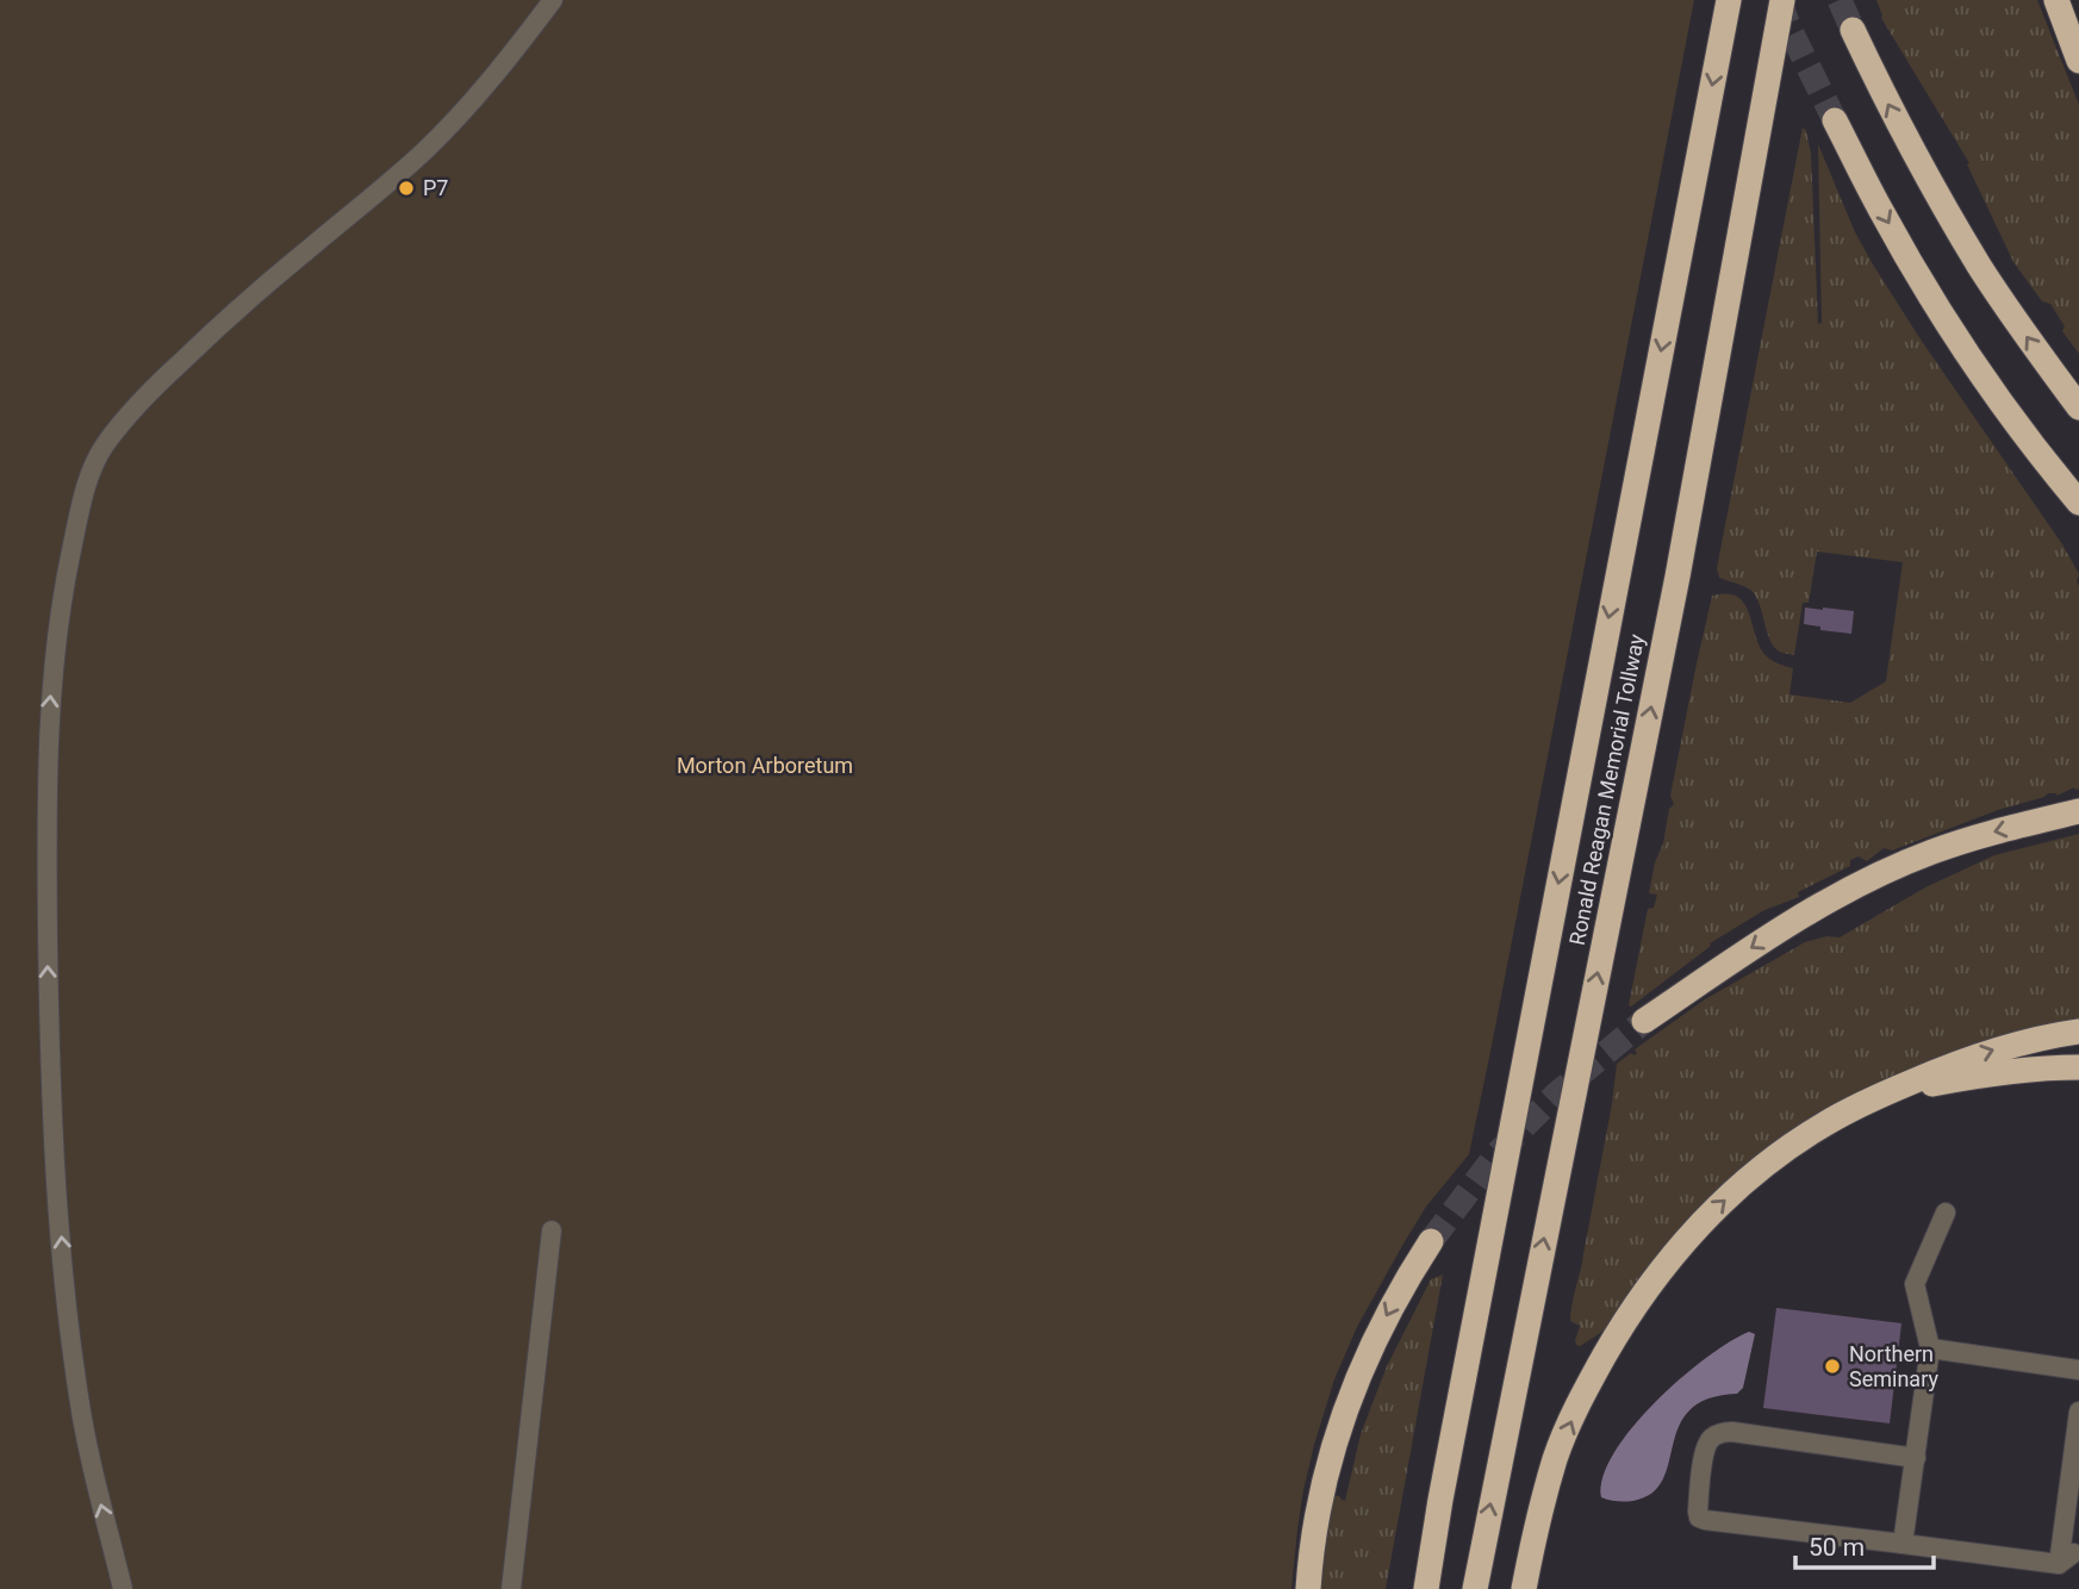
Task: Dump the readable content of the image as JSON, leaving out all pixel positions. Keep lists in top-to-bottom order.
{
  "streets": {
    "highway": ["Ronald Reagan Memorial Tollway"]
  },
  "parks": ["Morton Arboretum"],
  "places": ["P7", "Northern Seminary"],
  "scale_bar": "50 m"
}
